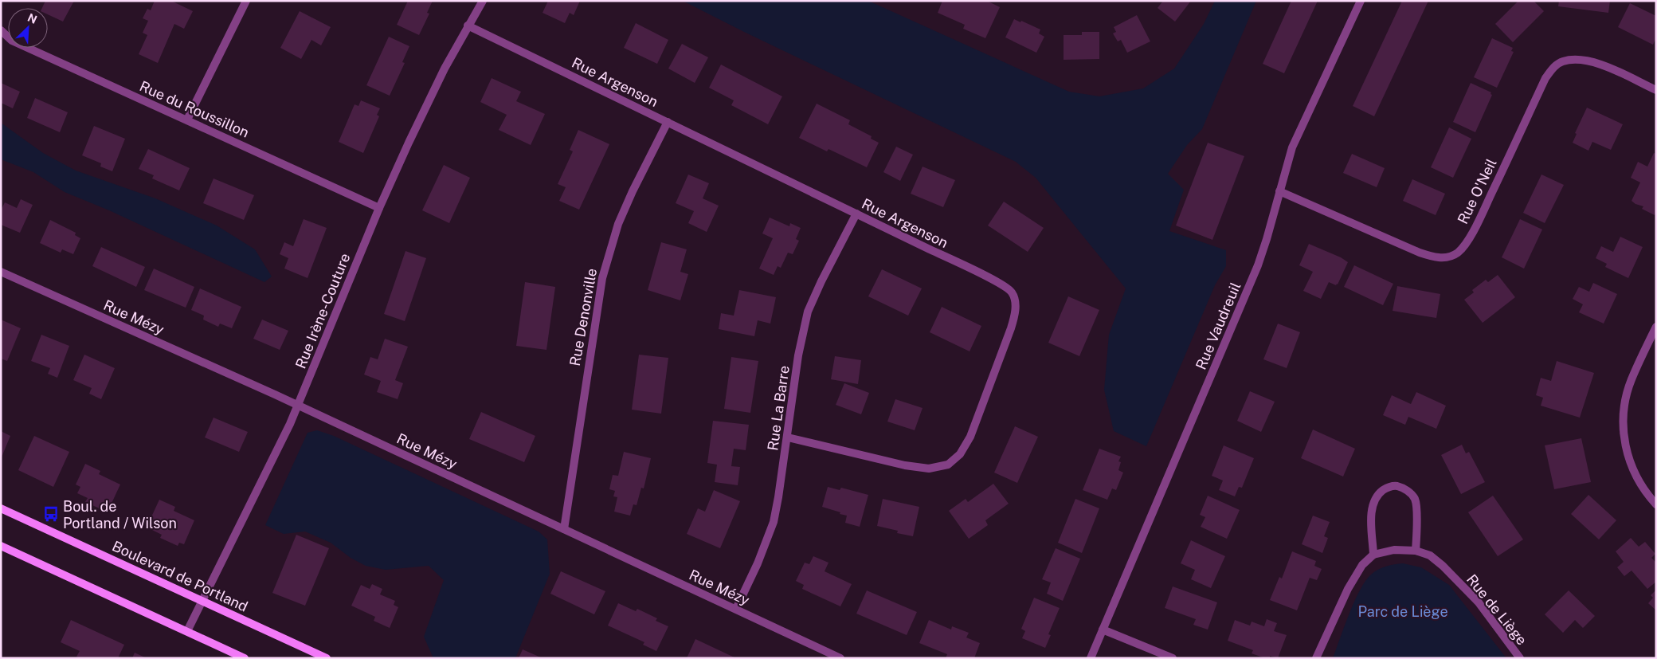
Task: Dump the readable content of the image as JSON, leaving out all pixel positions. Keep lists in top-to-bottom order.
{
  "streets": {
    "main road": ["Boulevard de Portland"],
    "street": [
      "Rue Argenson",
      "Rue du Roussillon",
      "Rue O'Neil",
      "Rue Irène-Couture",
      "Rue Mézy",
      "Rue Denonville",
      "Rue Vaudreuil",
      "Rue La Barre",
      "Rue de Liège"
    ]
  },
  "crossings": [
    ["Rue Argenson", "Rue Irène-Couture"],
    ["Rue Argenson", "Rue Denonville"],
    ["Rue Argenson", "Rue La Barre"],
    ["Rue du Roussillon", "Rue Irène-Couture"],
    ["Rue O'Neil", "Rue Vaudreuil"],
    ["Rue Irène-Couture", "Rue Mézy"],
    ["Rue Irène-Couture", "Boulevard de Portland"],
    ["Rue Mézy", "Rue Denonville"],
    ["Rue Mézy", "Rue La Barre"]
  ],
  "parks": ["Parc de Liège"],
  "places": {
    "bus stop": ["Boul. de Portland / Wilson"]
  },
  "north": "top right"
}
